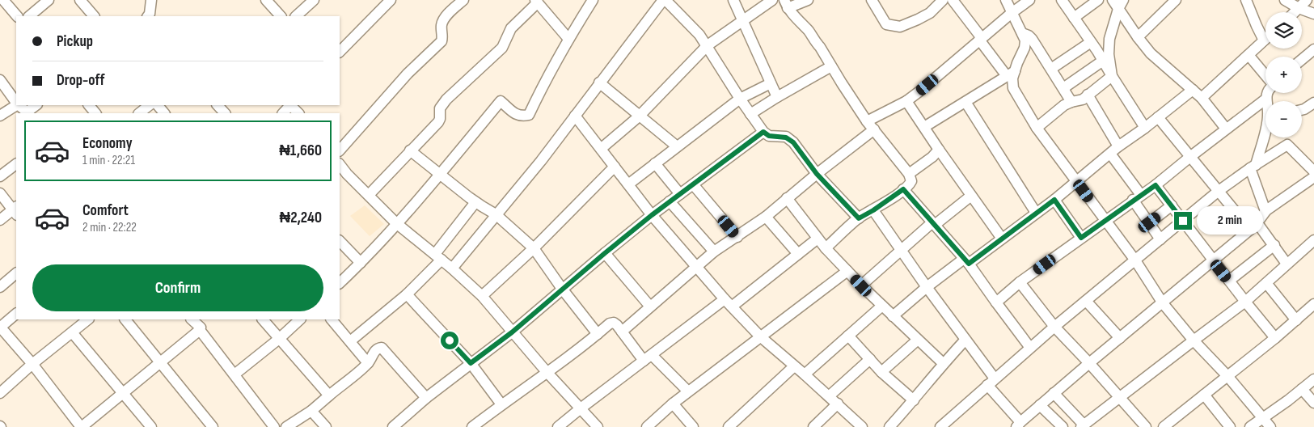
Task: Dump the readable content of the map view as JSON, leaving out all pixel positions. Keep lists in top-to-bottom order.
{
  "page": {
    "map_buttons": ["+", "−"],
    "banner": ["Pickup", "Drop-off"],
    "list": [
      {
        "name": "Economy",
        "note": "1 min · 22:21",
        "value": "₦1,660"
      },
      {
        "name": "Comfort",
        "note": "2 min · 22:22",
        "value": "₦2,240"
      }
    ],
    "bubble": "2 min",
    "buttons": "Confirm"
  }
}
